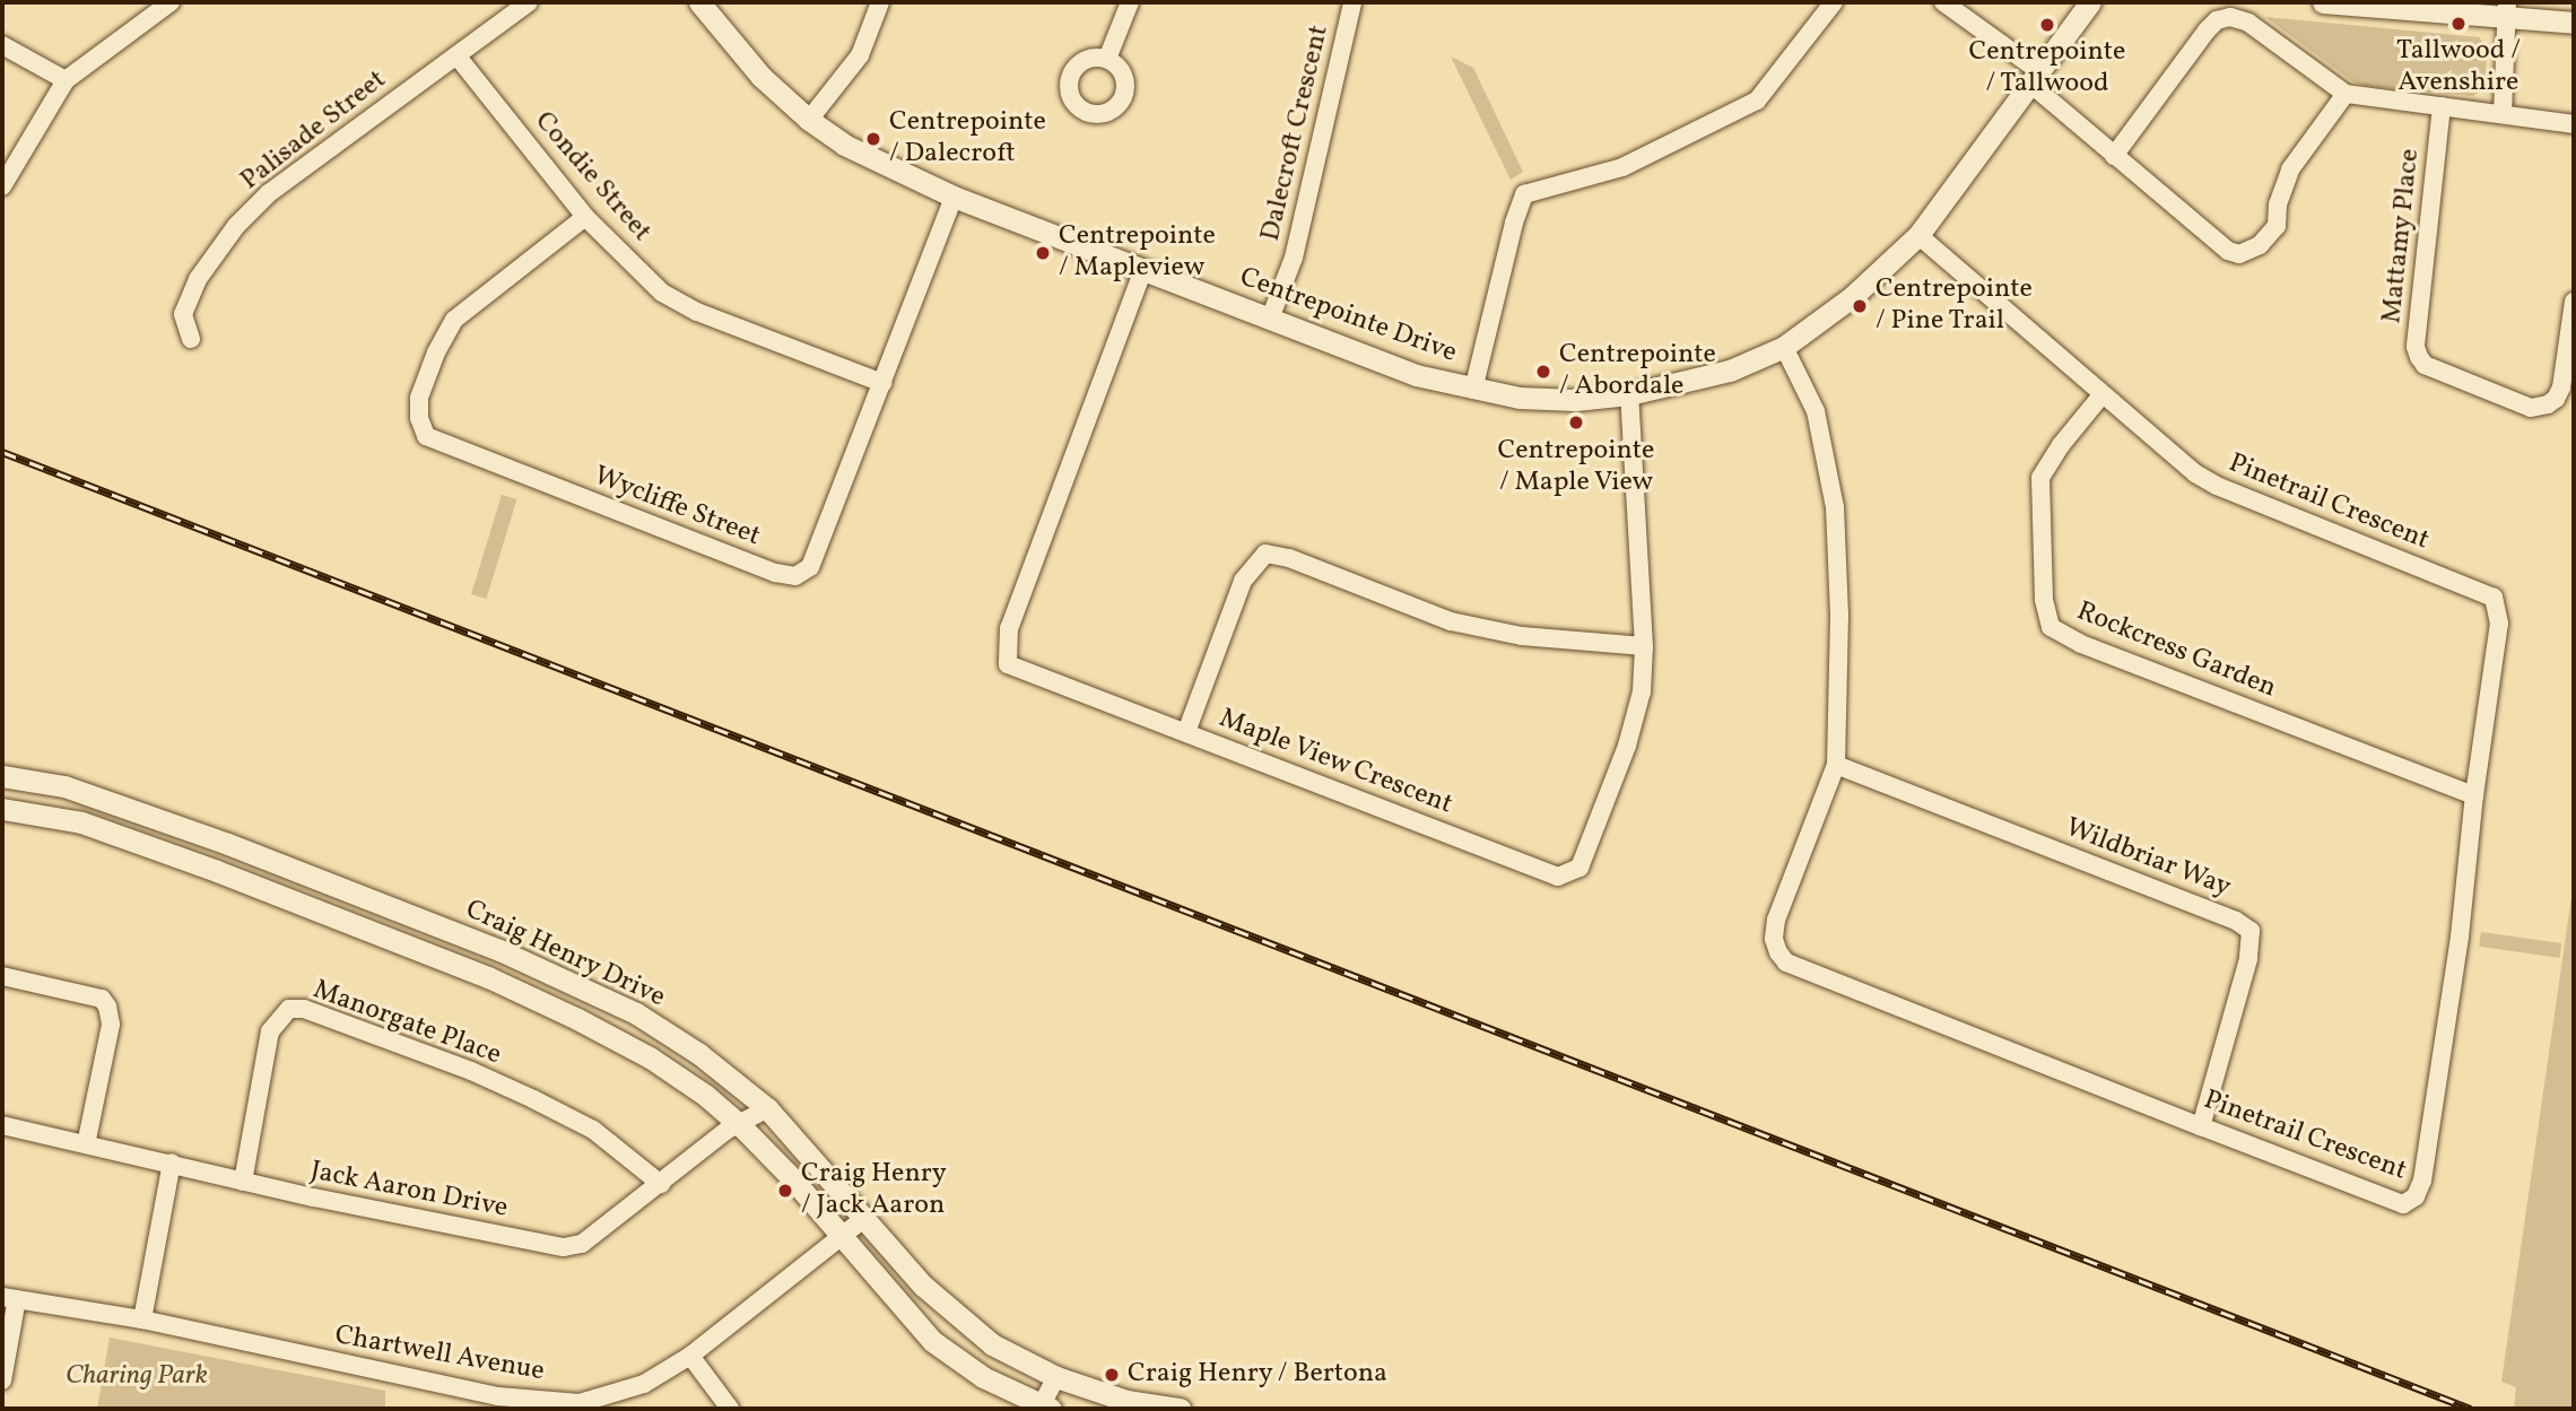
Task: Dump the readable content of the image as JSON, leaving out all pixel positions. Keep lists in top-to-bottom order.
{
  "streets": {
    "street": [
      "Palisade Street",
      "Dalecroft Crescent",
      "Condie Street",
      "Mattamy Place",
      "Centrepointe Drive",
      "Pinetrail Crescent",
      "Wycliffe Street",
      "Rockcress Garden",
      "Maple View Crescent",
      "Wildbriar Way",
      "Craig Henry Drive",
      "Manorgate Place",
      "Jack Aaron Drive",
      "Chartwell Avenue"
    ]
  },
  "crossings": [
    ["Palisade Street", "Condie Street"],
    ["Dalecroft Crescent", "Centrepointe Drive"],
    ["Condie Street", "Wycliffe Street"],
    ["Centrepointe Drive", "Pinetrail Crescent"],
    ["Centrepointe Drive", "Wycliffe Street"],
    ["Centrepointe Drive", "Maple View Crescent"],
    ["Pinetrail Crescent", "Rockcress Garden"],
    ["Pinetrail Crescent", "Wildbriar Way"],
    ["Craig Henry Drive", "Jack Aaron Drive"],
    ["Craig Henry Drive", "Chartwell Avenue"],
    ["Manorgate Place", "Jack Aaron Drive"]
  ],
  "parks": ["Charing Park"],
  "places": [
    "Tallwood / Avenshire",
    "Centrepointe / Tallwood",
    "Centrepointe / Dalecroft",
    "Centrepointe / Mapleview",
    "Centrepointe / Pine Trail",
    "Centrepointe / Abordale",
    "Centrepointe / Maple View",
    "Craig Henry / Jack Aaron",
    "Craig Henry / Bertona"
  ]
}
